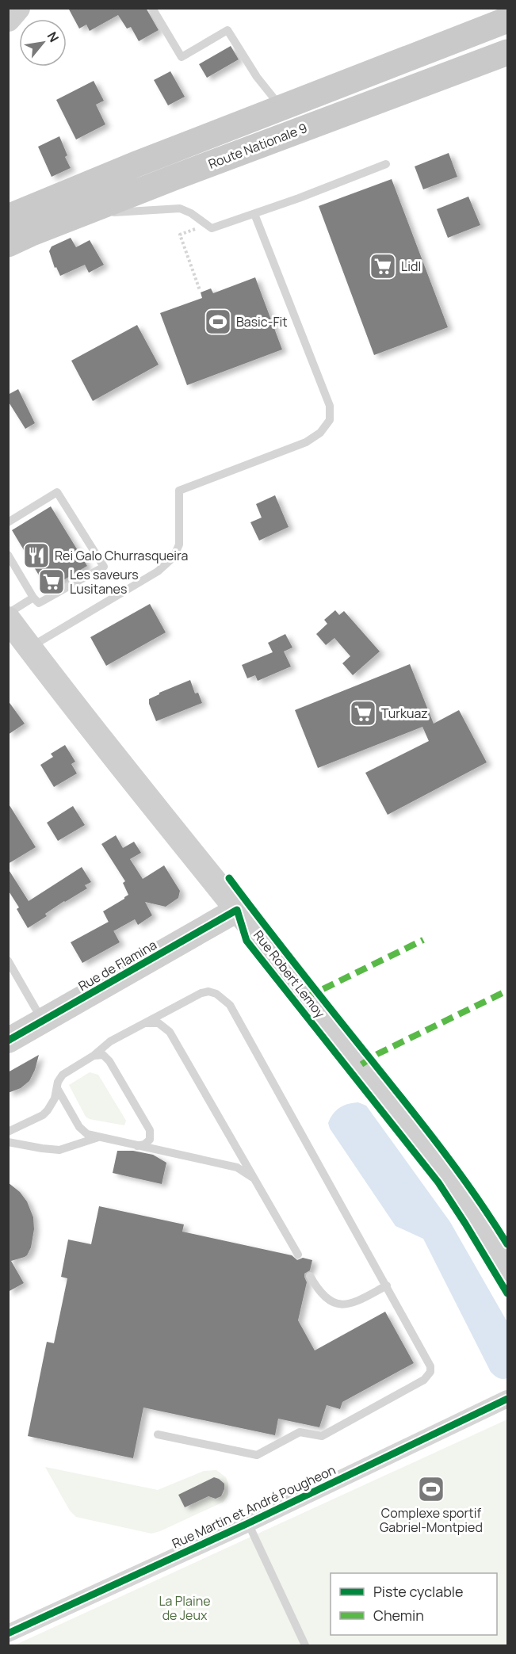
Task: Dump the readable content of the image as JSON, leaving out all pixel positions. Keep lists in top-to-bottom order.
{
  "streets": {
    "main road": ["Route Nationale 9", "Rue de Flamina", "Rue Robert Lemoy"],
    "street": ["Rue Martin et André Pougheon"]
  },
  "crossings": [
    ["Rue de Flamina", "Rue Robert Lemoy"]
  ],
  "parks": ["La Plaine de Jeux"],
  "places": {
    "supermarket": ["Lidl", "Les saveurs Lusitanes", "Turkuaz"],
    "sports": ["Basic-Fit", "Complexe sportif Gabriel-Montpied"],
    "restaurant": ["Rei Galo Churrasqueira"]
  },
  "legend": ["Piste cyclable", "Chemin"],
  "north": "top right"
}
